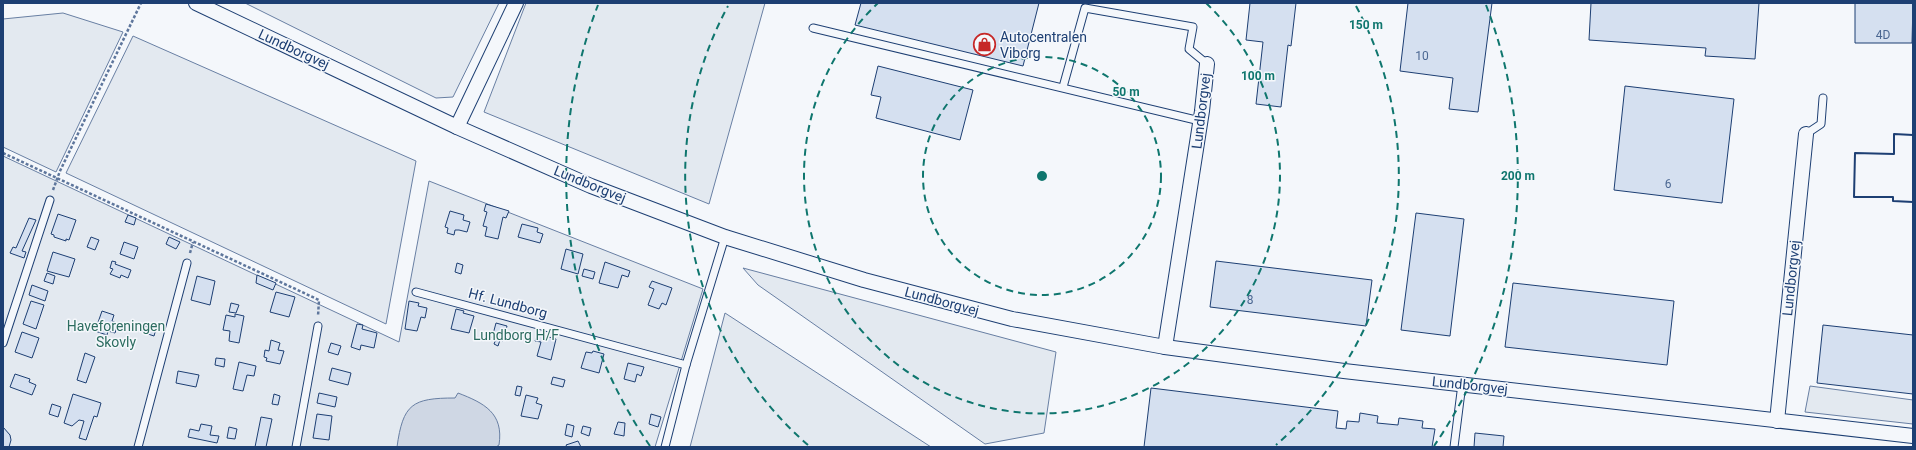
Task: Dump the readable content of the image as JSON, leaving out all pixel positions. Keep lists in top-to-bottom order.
{
  "streets": {
    "street": ["Lundborgvej"],
    "lane": ["Hf. Lundborg"]
  },
  "parks": ["Haveforeningen Skovly", "Lundborg H/F"],
  "places": {
    "shop": ["Autocentralen Viborg"]
  },
  "house_numbers": [
    "4D",
    "10",
    "6",
    "8"
  ],
  "rings": [
    "150 m",
    "100 m",
    "50 m",
    "200 m"
  ]
}
